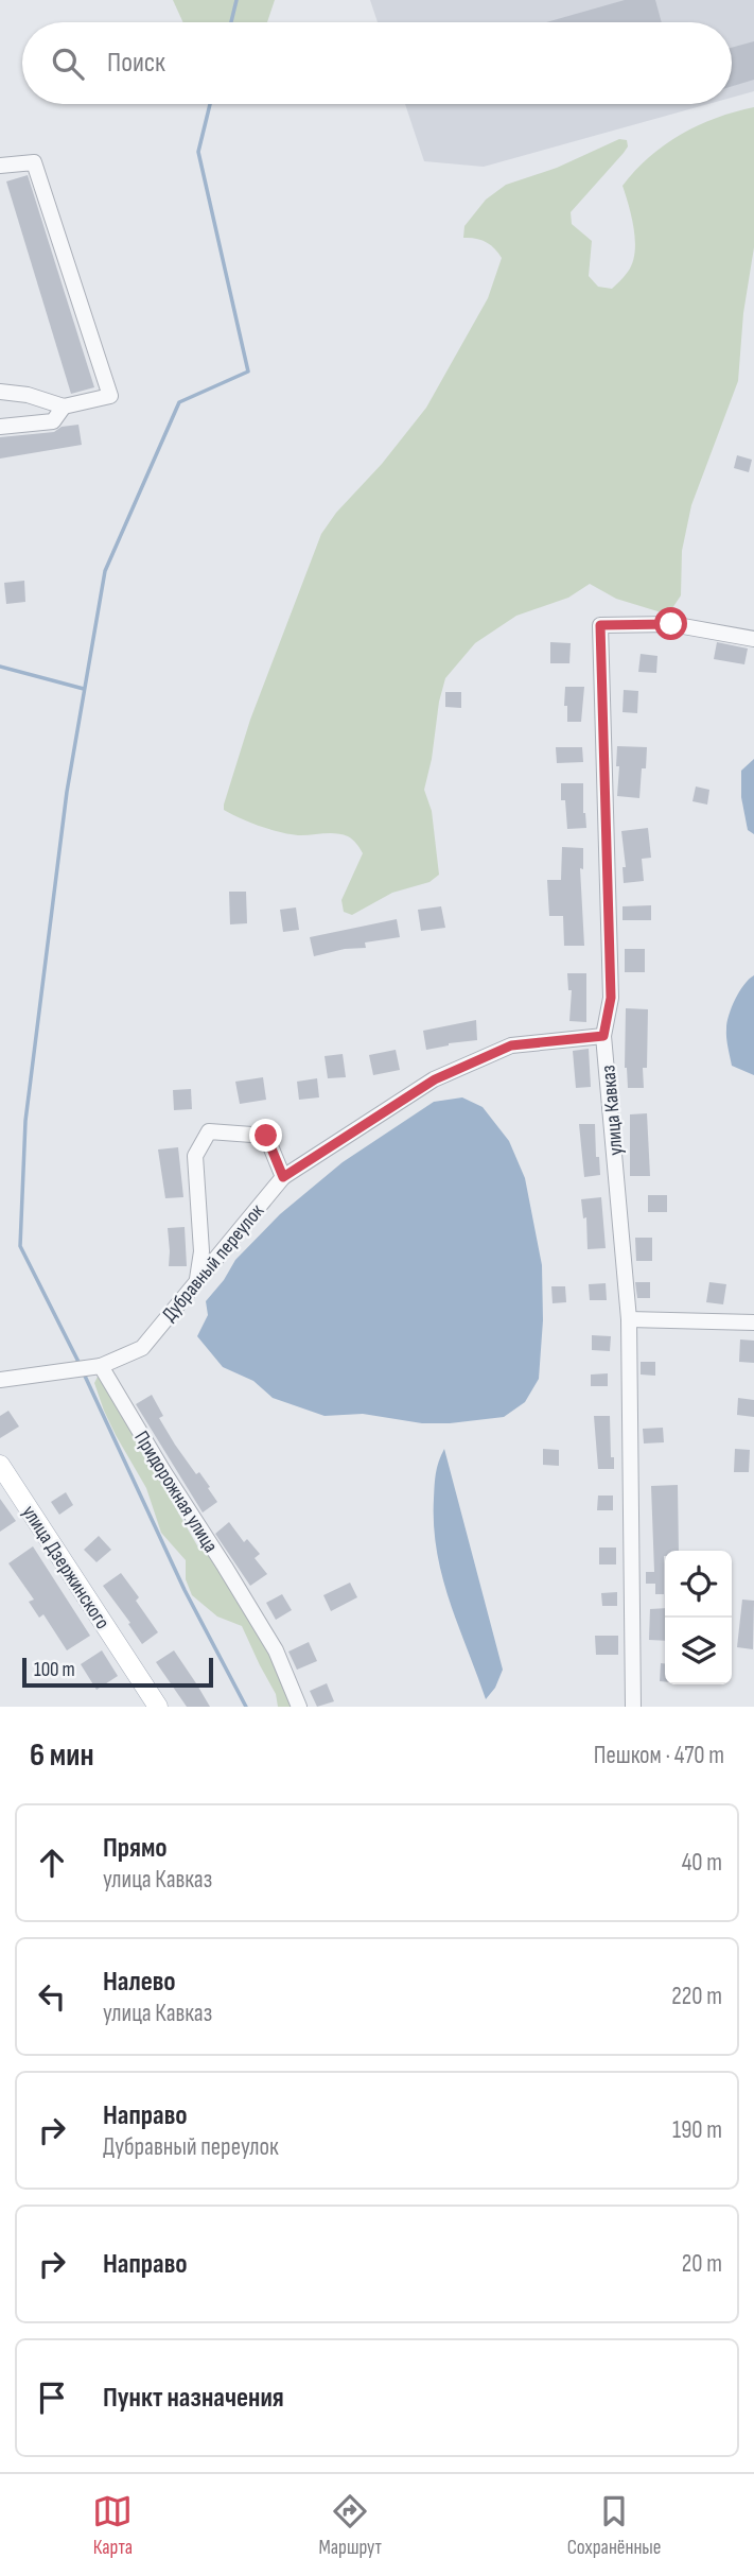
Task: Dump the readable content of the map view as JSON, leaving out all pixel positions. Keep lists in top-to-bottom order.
{
  "streets": {
    "main road": ["улица Дзержинского"],
    "street": ["улица Кавказ", "Дубравный переулок", "Придорожная улица"]
  },
  "crossings": [
    ["улица Кавказ", "Дубравный переулок"],
    ["Дубравный переулок", "Придорожная улица"]
  ],
  "scale_bar": "100 m",
  "page": {
    "search": "Поиск",
    "scale": "100 m",
    "heading": ["6 мин", "Пешком · 470 m"],
    "list": [
      ["Прямо", "улица Кавказ", "40 m"],
      ["Налево", "улица Кавказ", "220 m"],
      ["Направо", "Дубравный переулок", "190 m"],
      ["Направо", "20 m"],
      "Пункт назначения"
    ],
    "nav": ["Карта", "Маршрут", "Сохранённые"]
  }
}
